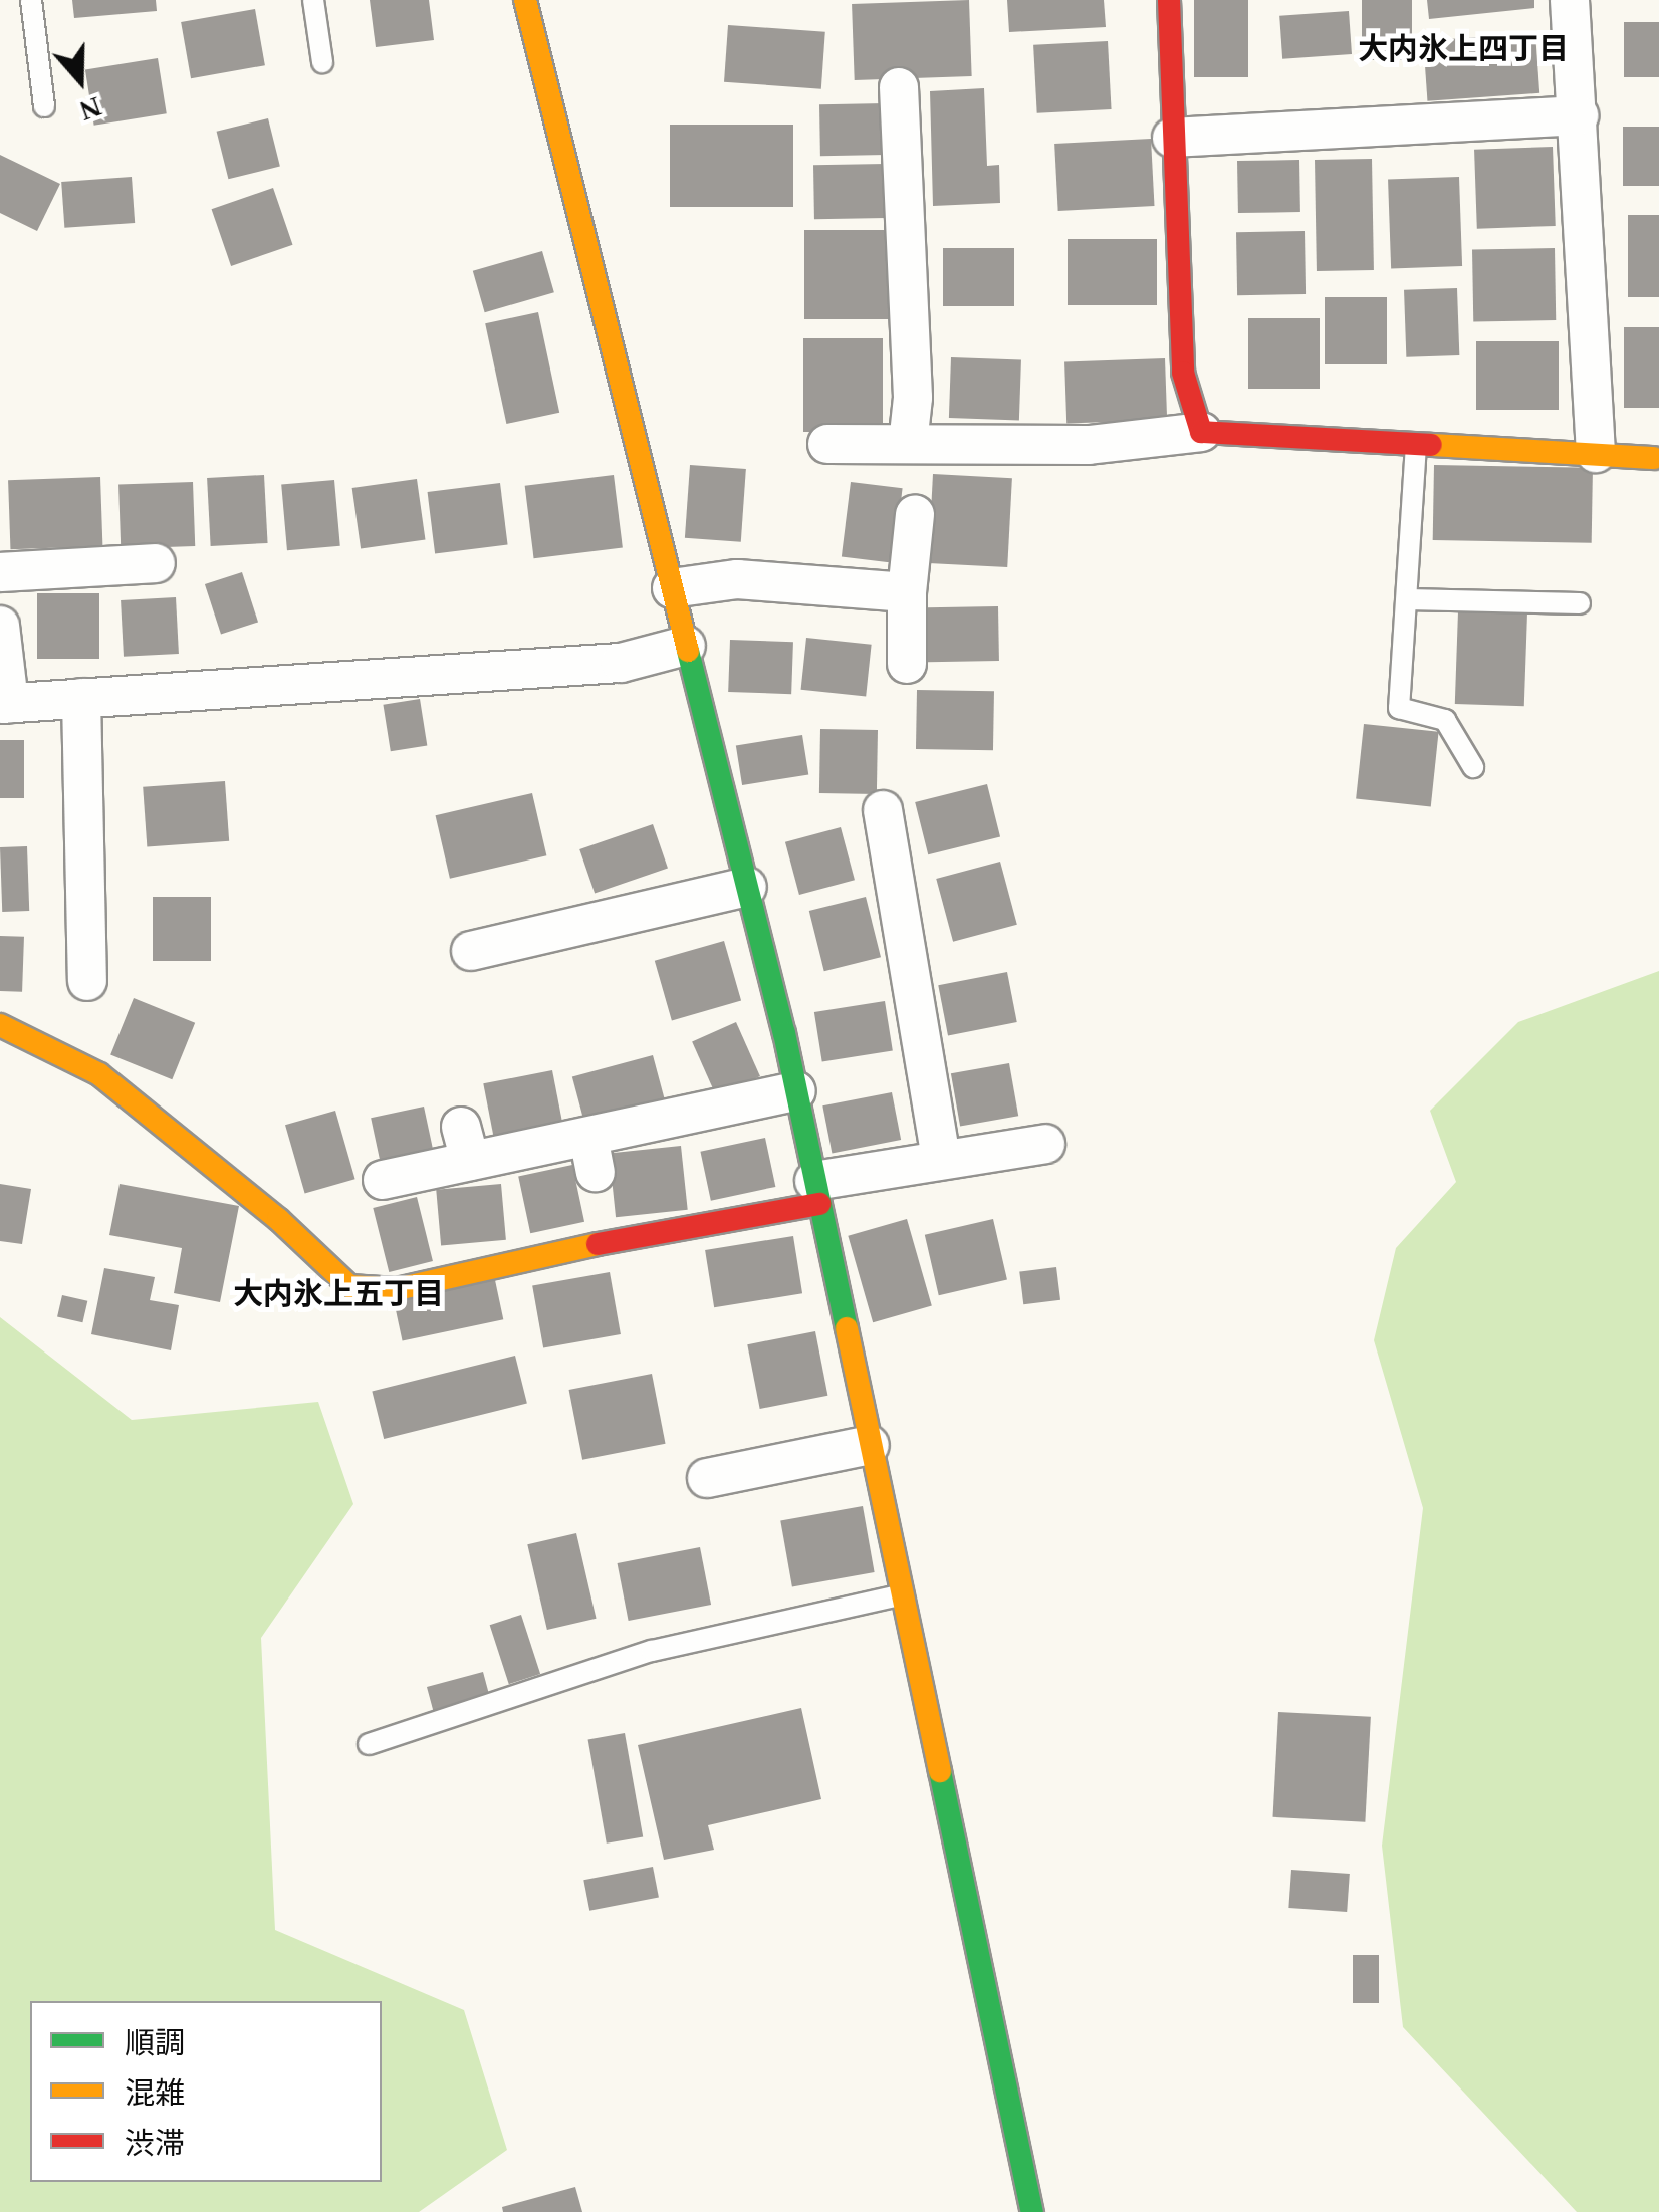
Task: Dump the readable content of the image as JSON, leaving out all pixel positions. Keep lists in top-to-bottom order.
{
  "districts": ["大内氷上四丁目", "大内氷上五丁目"],
  "legend": ["順調", "混雑", "渋滞"],
  "north": "bottom"
}
